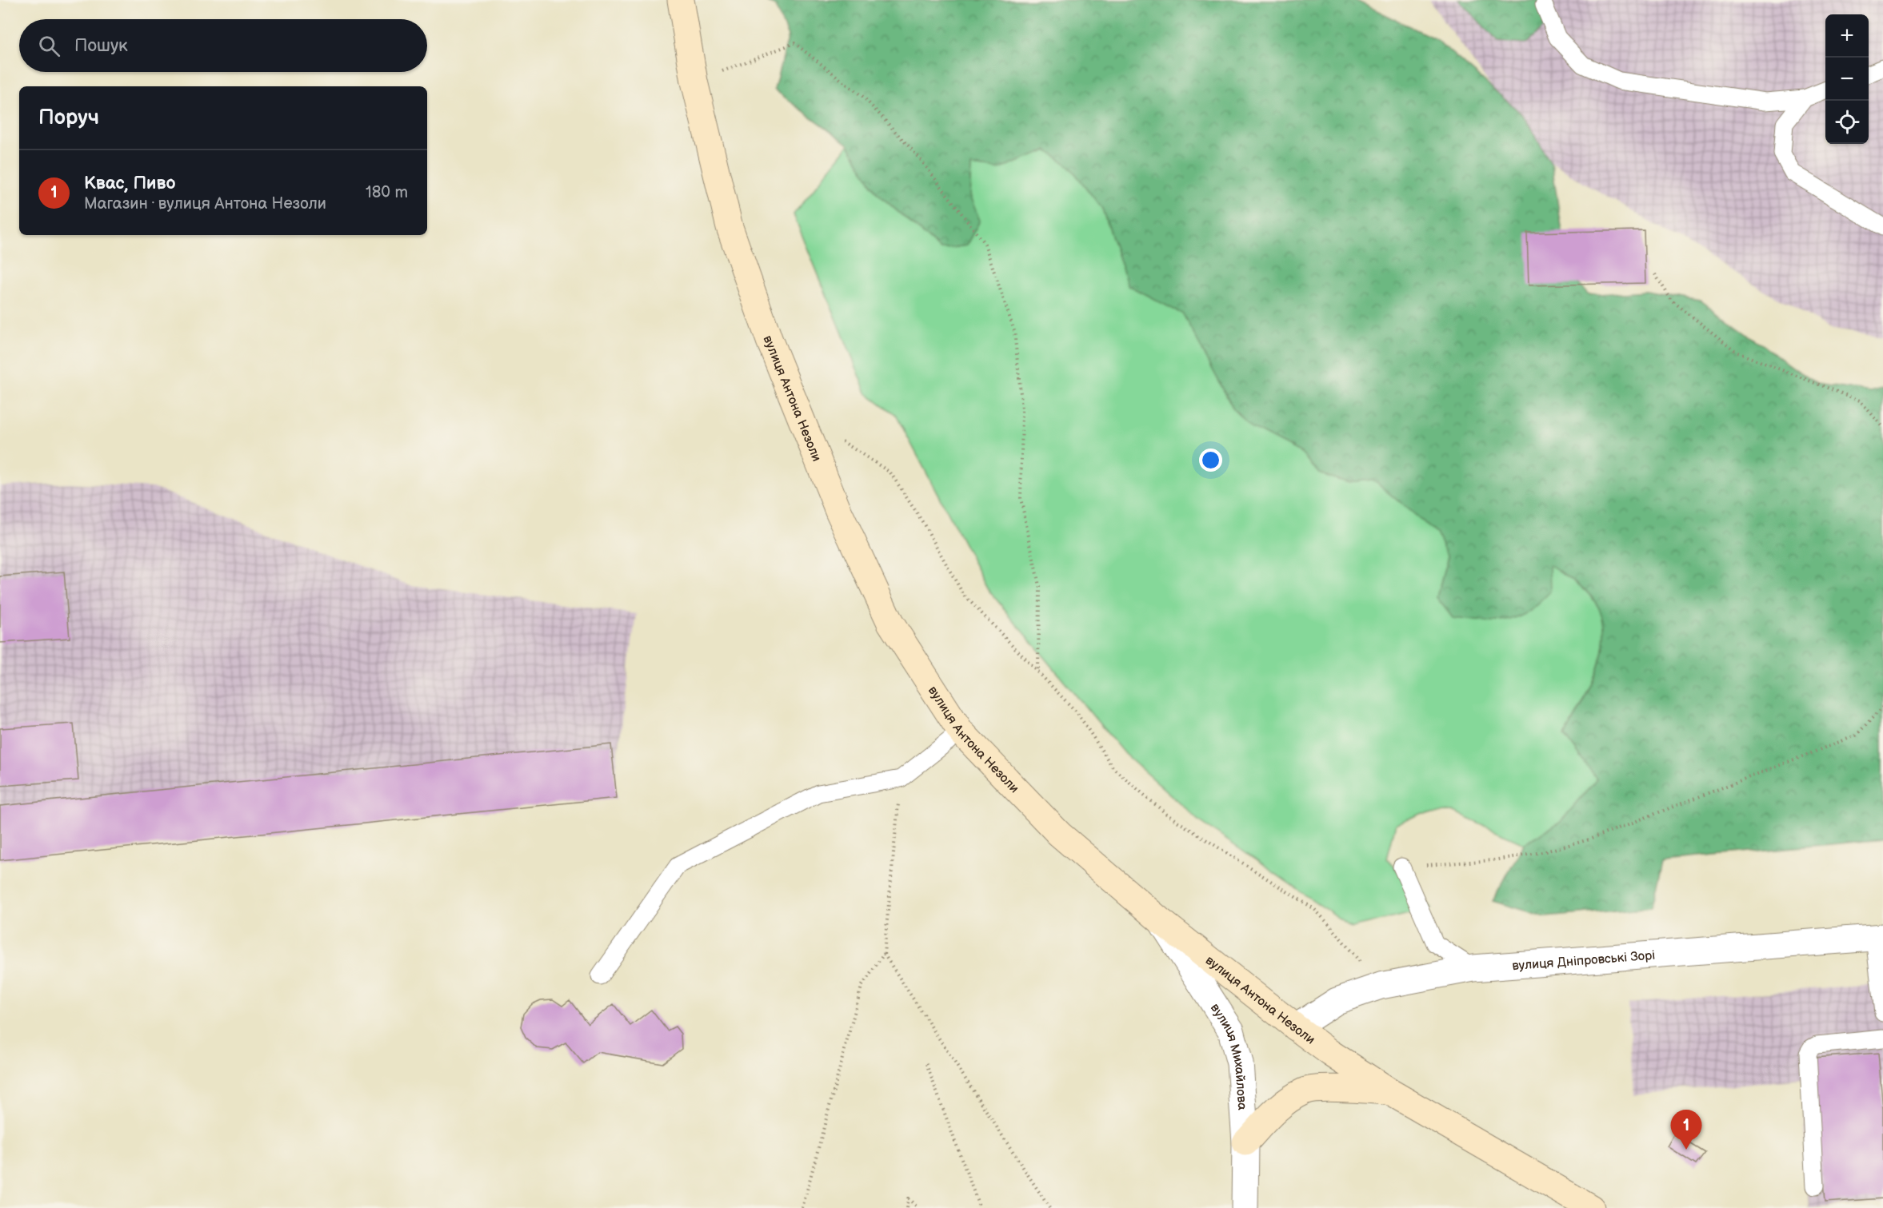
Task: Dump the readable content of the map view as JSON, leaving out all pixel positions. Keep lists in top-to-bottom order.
{
  "streets": {
    "main road": ["вулиця Антона Незоли"],
    "street": ["вулиця Дніпровські Зорі", "вулиця Михайлова"]
  },
  "crossings": [
    ["вулиця Антона Незоли", "вулиця Дніпровські Зорі"],
    ["вулиця Антона Незоли", "вулиця Михайлова"]
  ],
  "page": {
    "map_buttons": ["+", "−"],
    "search": "Пошук",
    "heading": "Поруч",
    "list": [
      {
        "mark": "1",
        "name": "Квас, Пиво",
        "note": "Магазин · вулиця Антона Незоли",
        "value": "180 m"
      }
    ],
    "pins": "1"
  }
}
